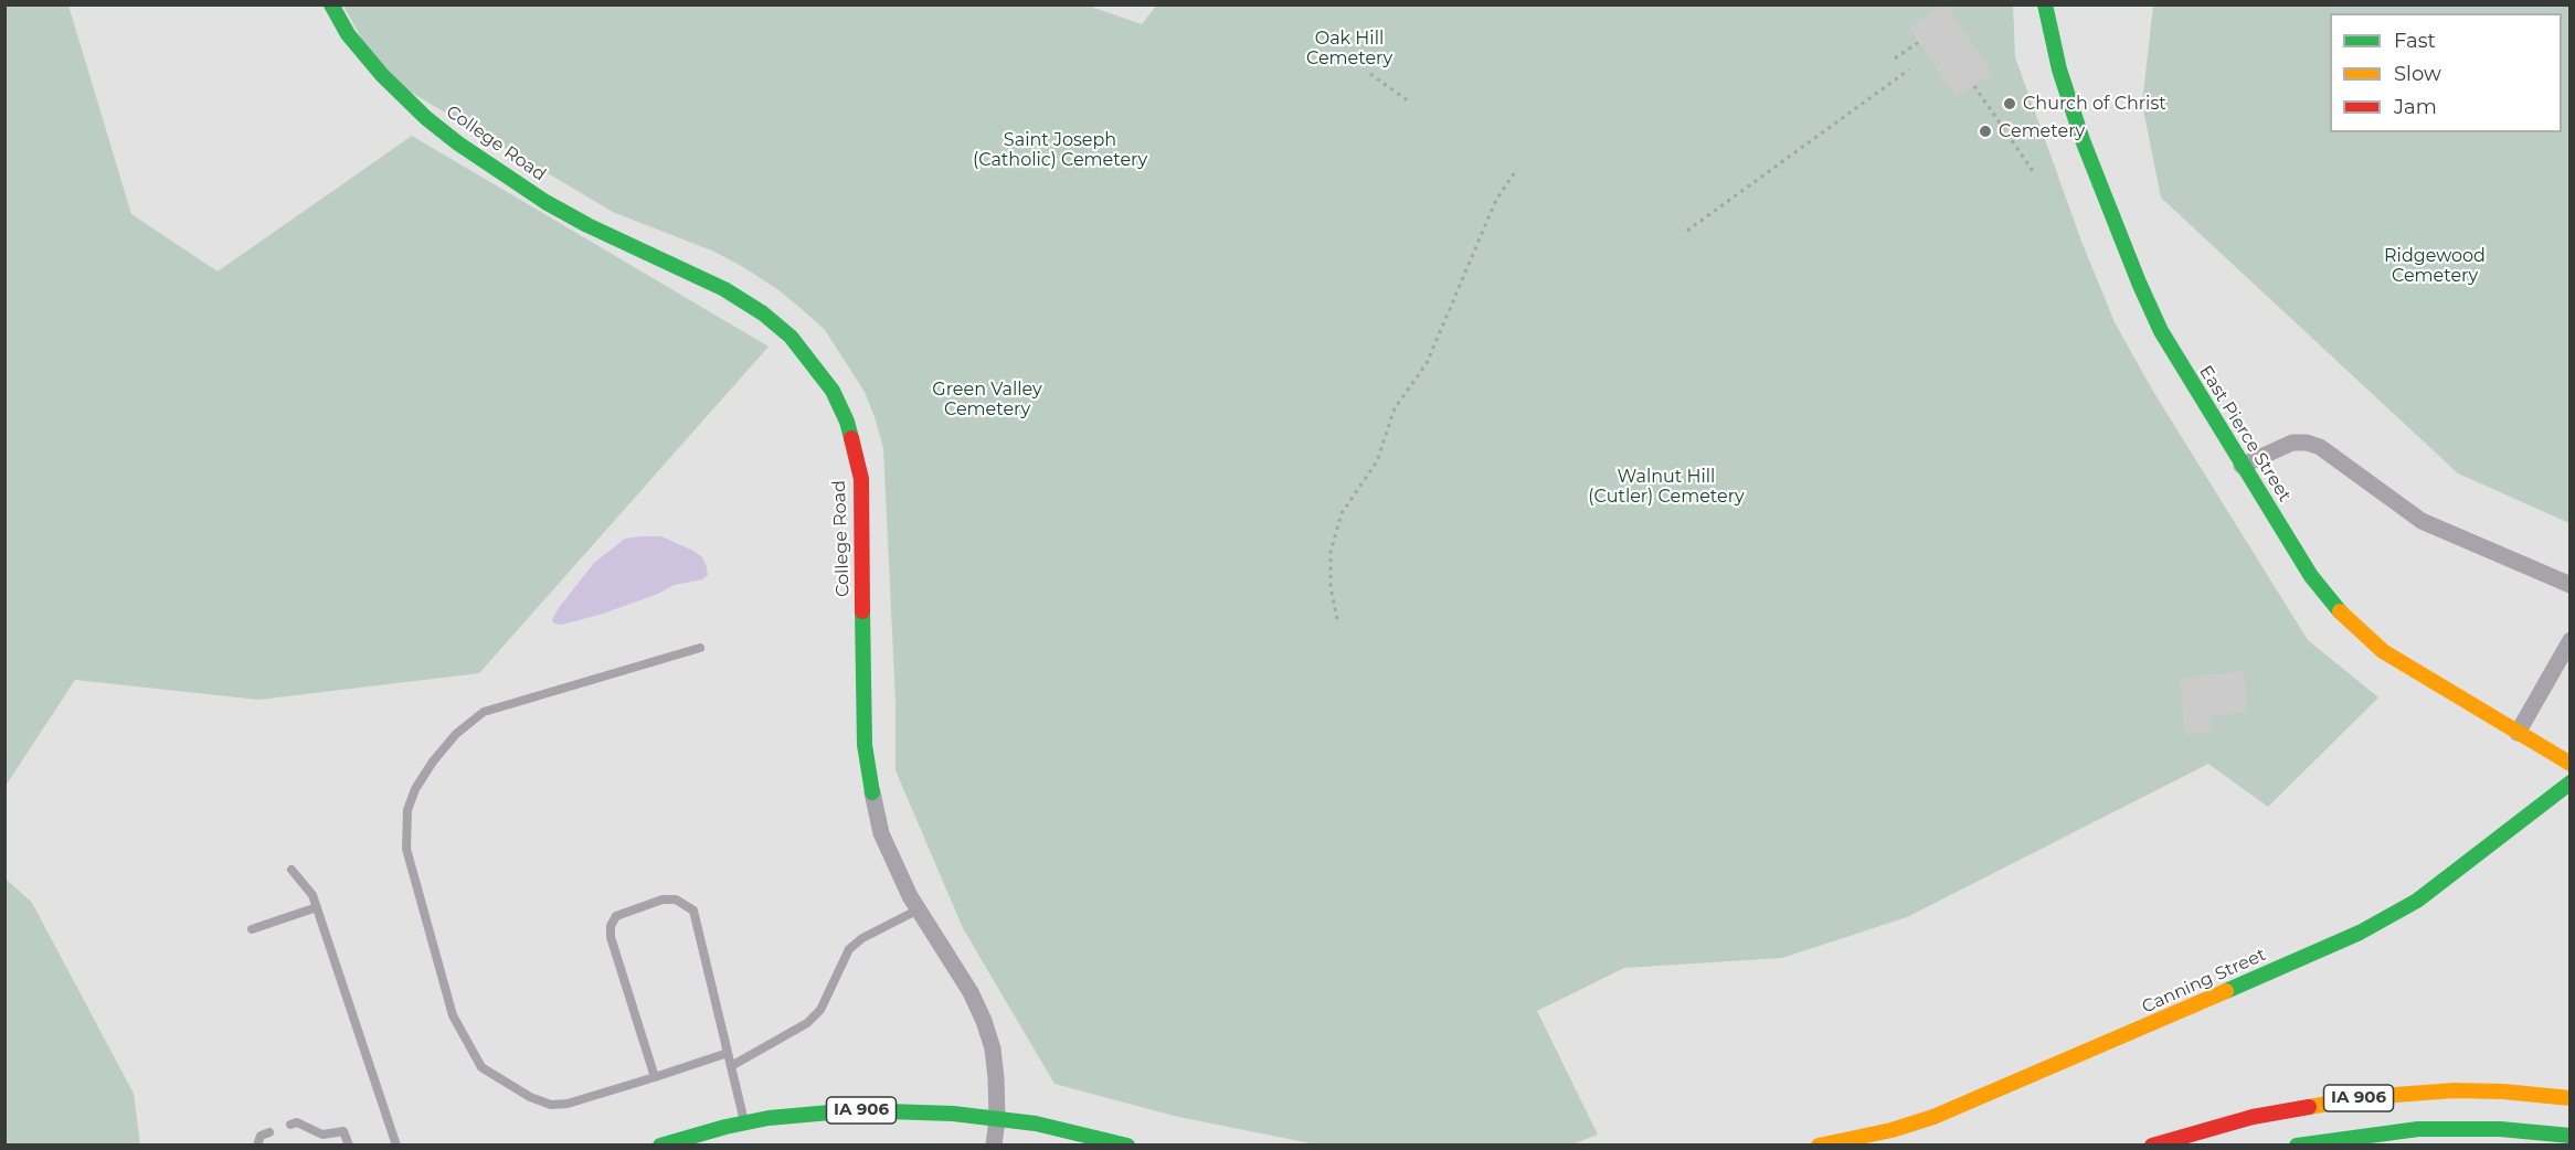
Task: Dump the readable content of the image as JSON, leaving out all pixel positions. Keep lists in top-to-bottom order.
{
  "streets": {
    "main road": [
      "College Road",
      "East Pierce Street",
      "Canning Street",
      "IA 906"
    ]
  },
  "crossings": [
    ["College Road", "IA 906"]
  ],
  "parks": [
    "Oak Hill Cemetery",
    "Saint Joseph (Catholic) Cemetery",
    "Ridgewood Cemetery",
    "Green Valley Cemetery",
    "Walnut Hill (Cutler) Cemetery"
  ],
  "places": ["Church of Christ", "Cemetery"],
  "legend": ["Fast", "Slow", "Jam"]
}
